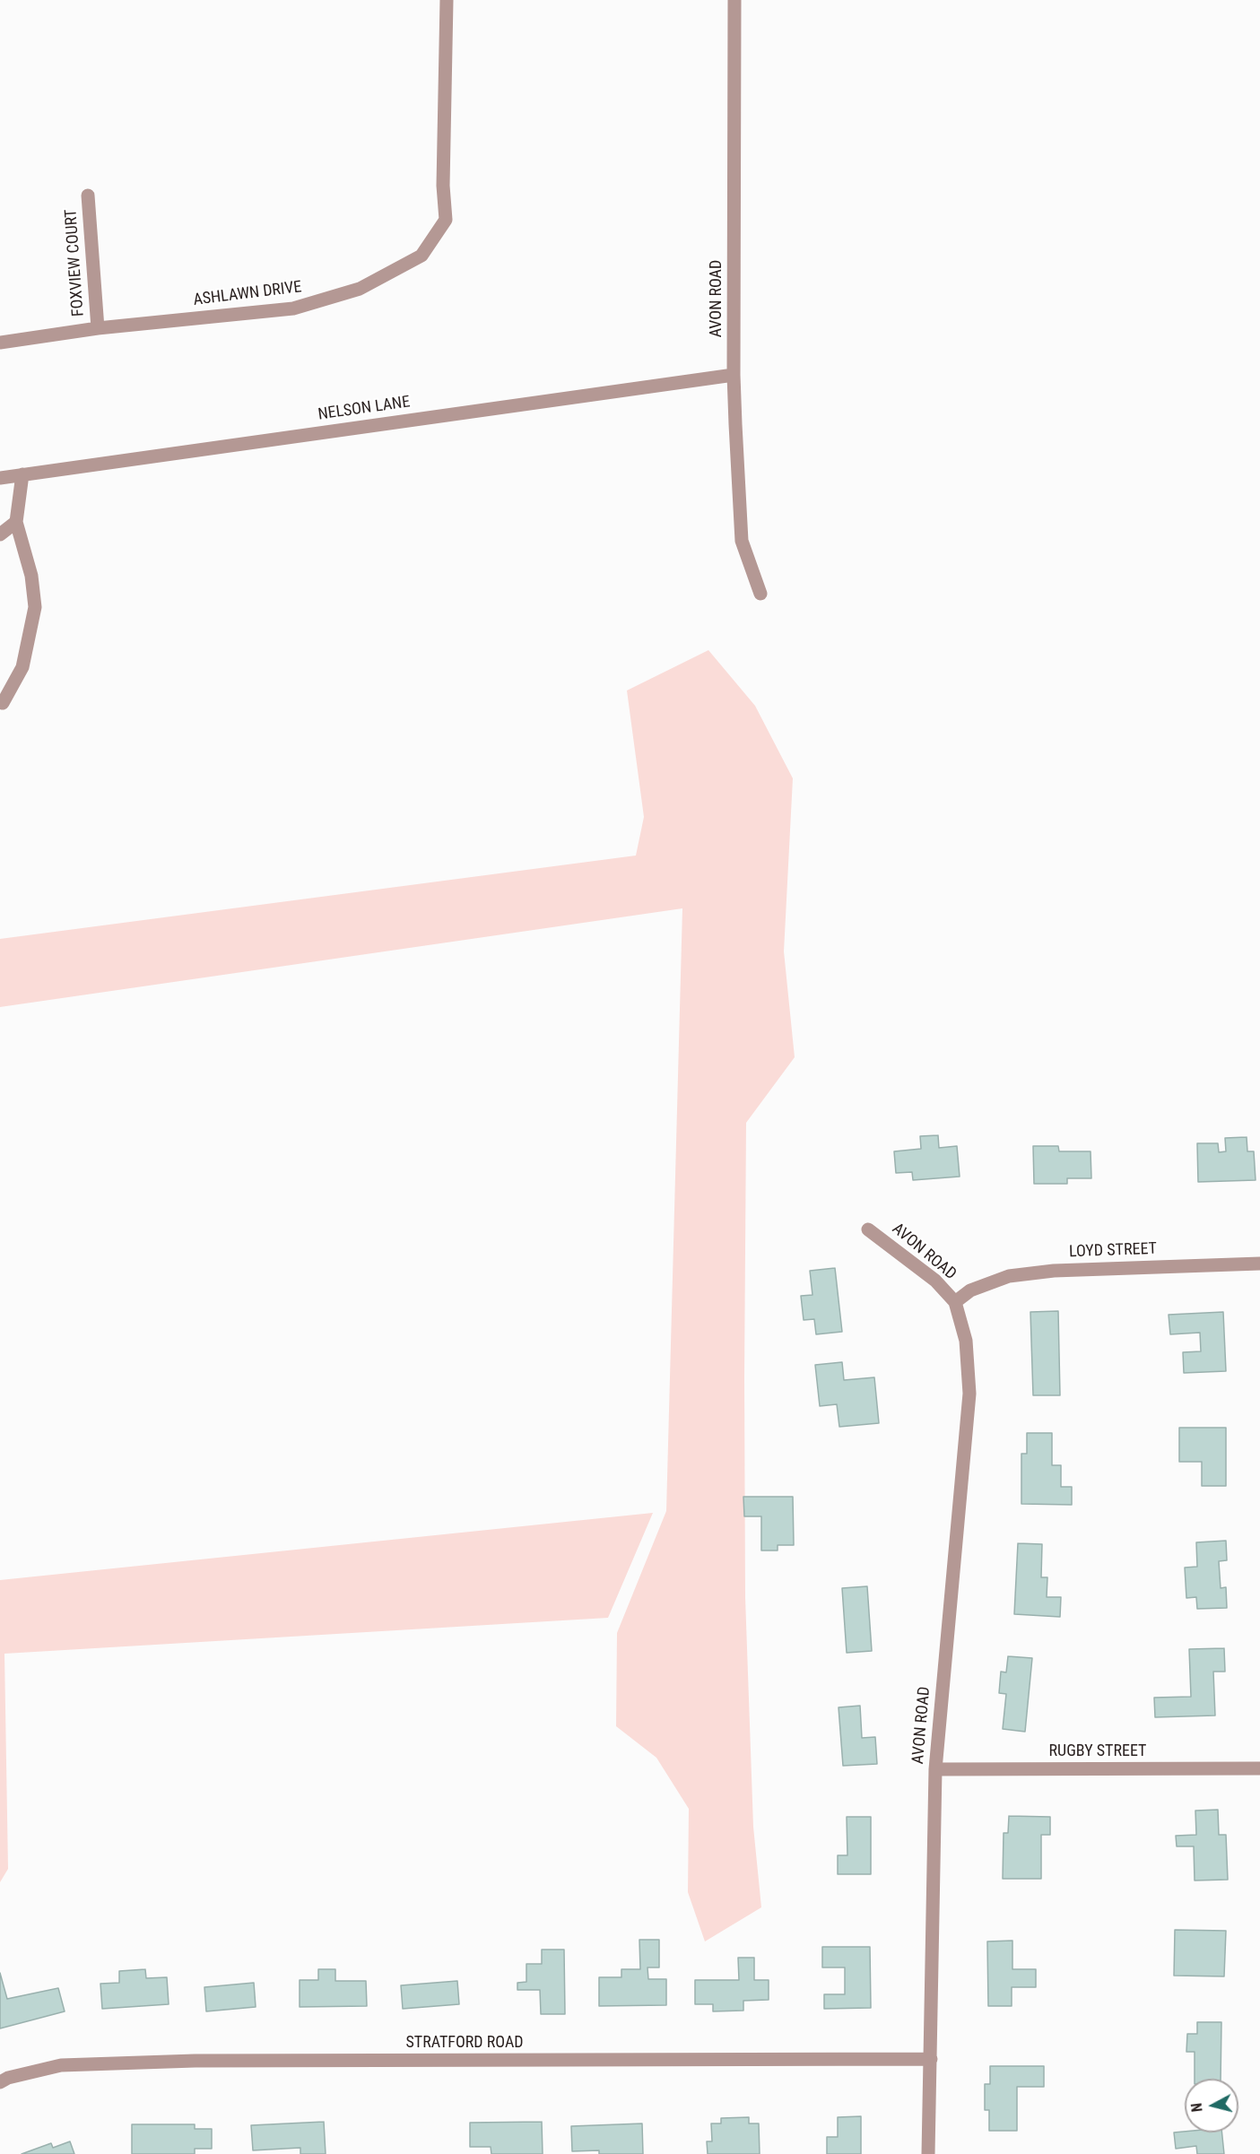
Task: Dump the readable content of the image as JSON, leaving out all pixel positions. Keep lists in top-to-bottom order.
{
  "streets": {
    "street": [
      "FOXVIEW COURT",
      "ASHLAWN DRIVE",
      "AVON ROAD",
      "NELSON LANE",
      "LOYD STREET",
      "RUGBY STREET",
      "STRATFORD ROAD"
    ]
  },
  "crossings": [
    ["FOXVIEW COURT", "ASHLAWN DRIVE"],
    ["AVON ROAD", "NELSON LANE"],
    ["AVON ROAD", "LOYD STREET"],
    ["AVON ROAD", "RUGBY STREET"],
    ["AVON ROAD", "STRATFORD ROAD"]
  ],
  "north": "left"
}
